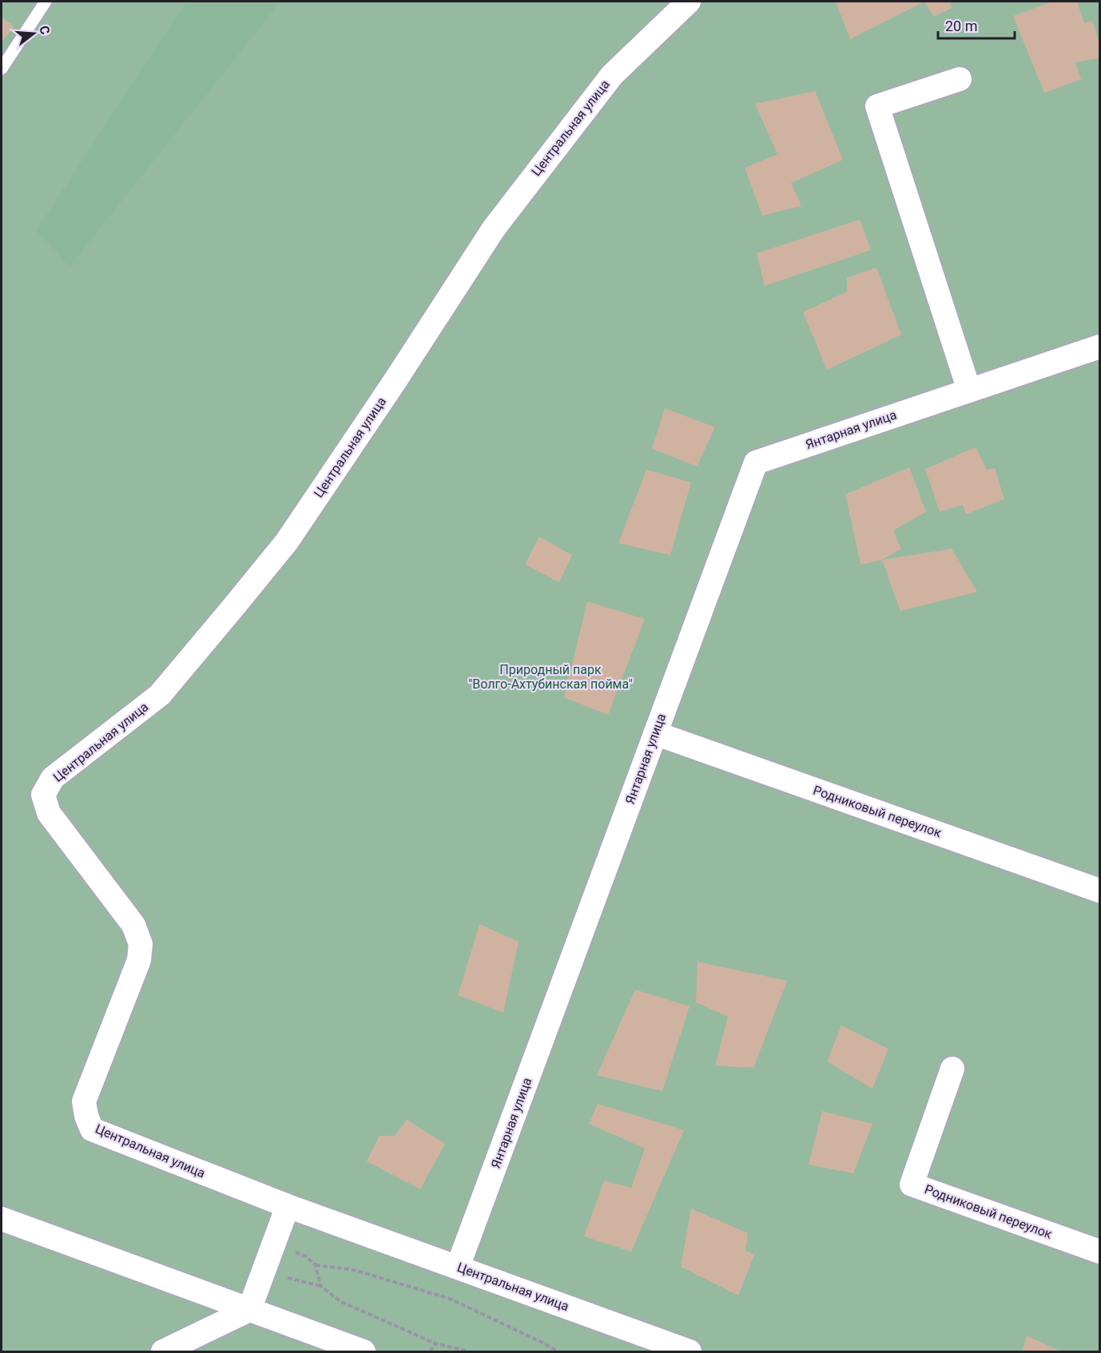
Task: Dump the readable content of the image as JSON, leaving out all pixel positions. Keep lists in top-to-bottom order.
{
  "streets": {
    "street": ["Центральная улица", "Янтарная улица", "Родниковый переулок"]
  },
  "crossings": [
    ["Центральная улица", "Янтарная улица"],
    ["Янтарная улица", "Родниковый переулок"]
  ],
  "parks": ["Природный парк \"Волго-Ахтубинская пойма\""],
  "scale_bar": "20 m",
  "north": "right"
}
